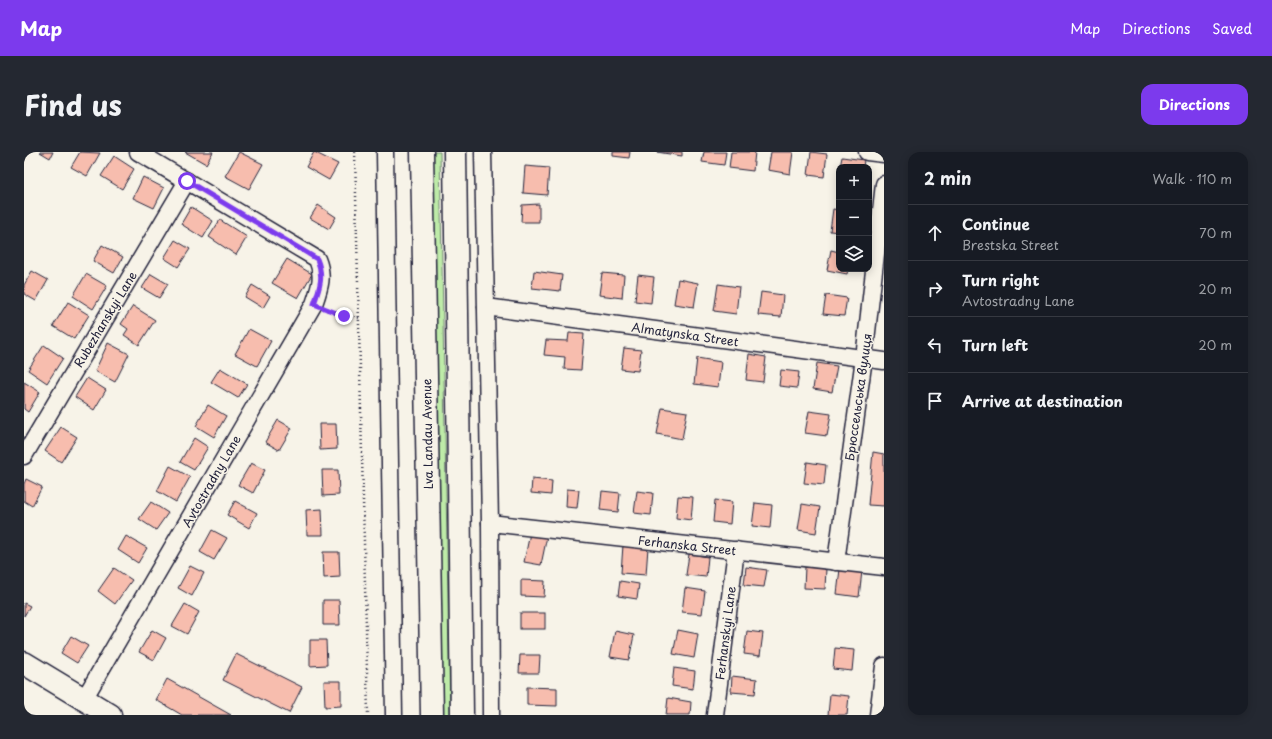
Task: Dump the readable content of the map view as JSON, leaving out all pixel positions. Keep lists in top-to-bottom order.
{
  "streets": {
    "main road": ["Lva Landau Avenue"],
    "street": [
      "Rubezhanskyi Lane",
      "Almatynska Street",
      "Брюссельська вулиця",
      "Avtostradny Lane",
      "Ferhanska Street",
      "Ferhanskyi Lane"
    ]
  },
  "crossings": [
    ["Rubezhanskyi Lane", "Avtostradny Lane"],
    ["Almatynska Street", "Брюссельська вулиця"],
    ["Брюссельська вулиця", "Ferhanska Street"],
    ["Ferhanska Street", "Ferhanskyi Lane"]
  ],
  "page": {
    "header": "Map",
    "nav": ["Map", "Directions", "Saved"],
    "title": "Find us",
    "buttons": "Directions",
    "heading": ["2 min", "Walk · 110 m"],
    "map_buttons": ["+", "−"],
    "list": [
      ["Continue", "Brestska Street", "70 m"],
      ["Turn right", "Avtostradny Lane", "20 m"],
      ["Turn left", "20 m"],
      "Arrive at destination"
    ]
  }
}
